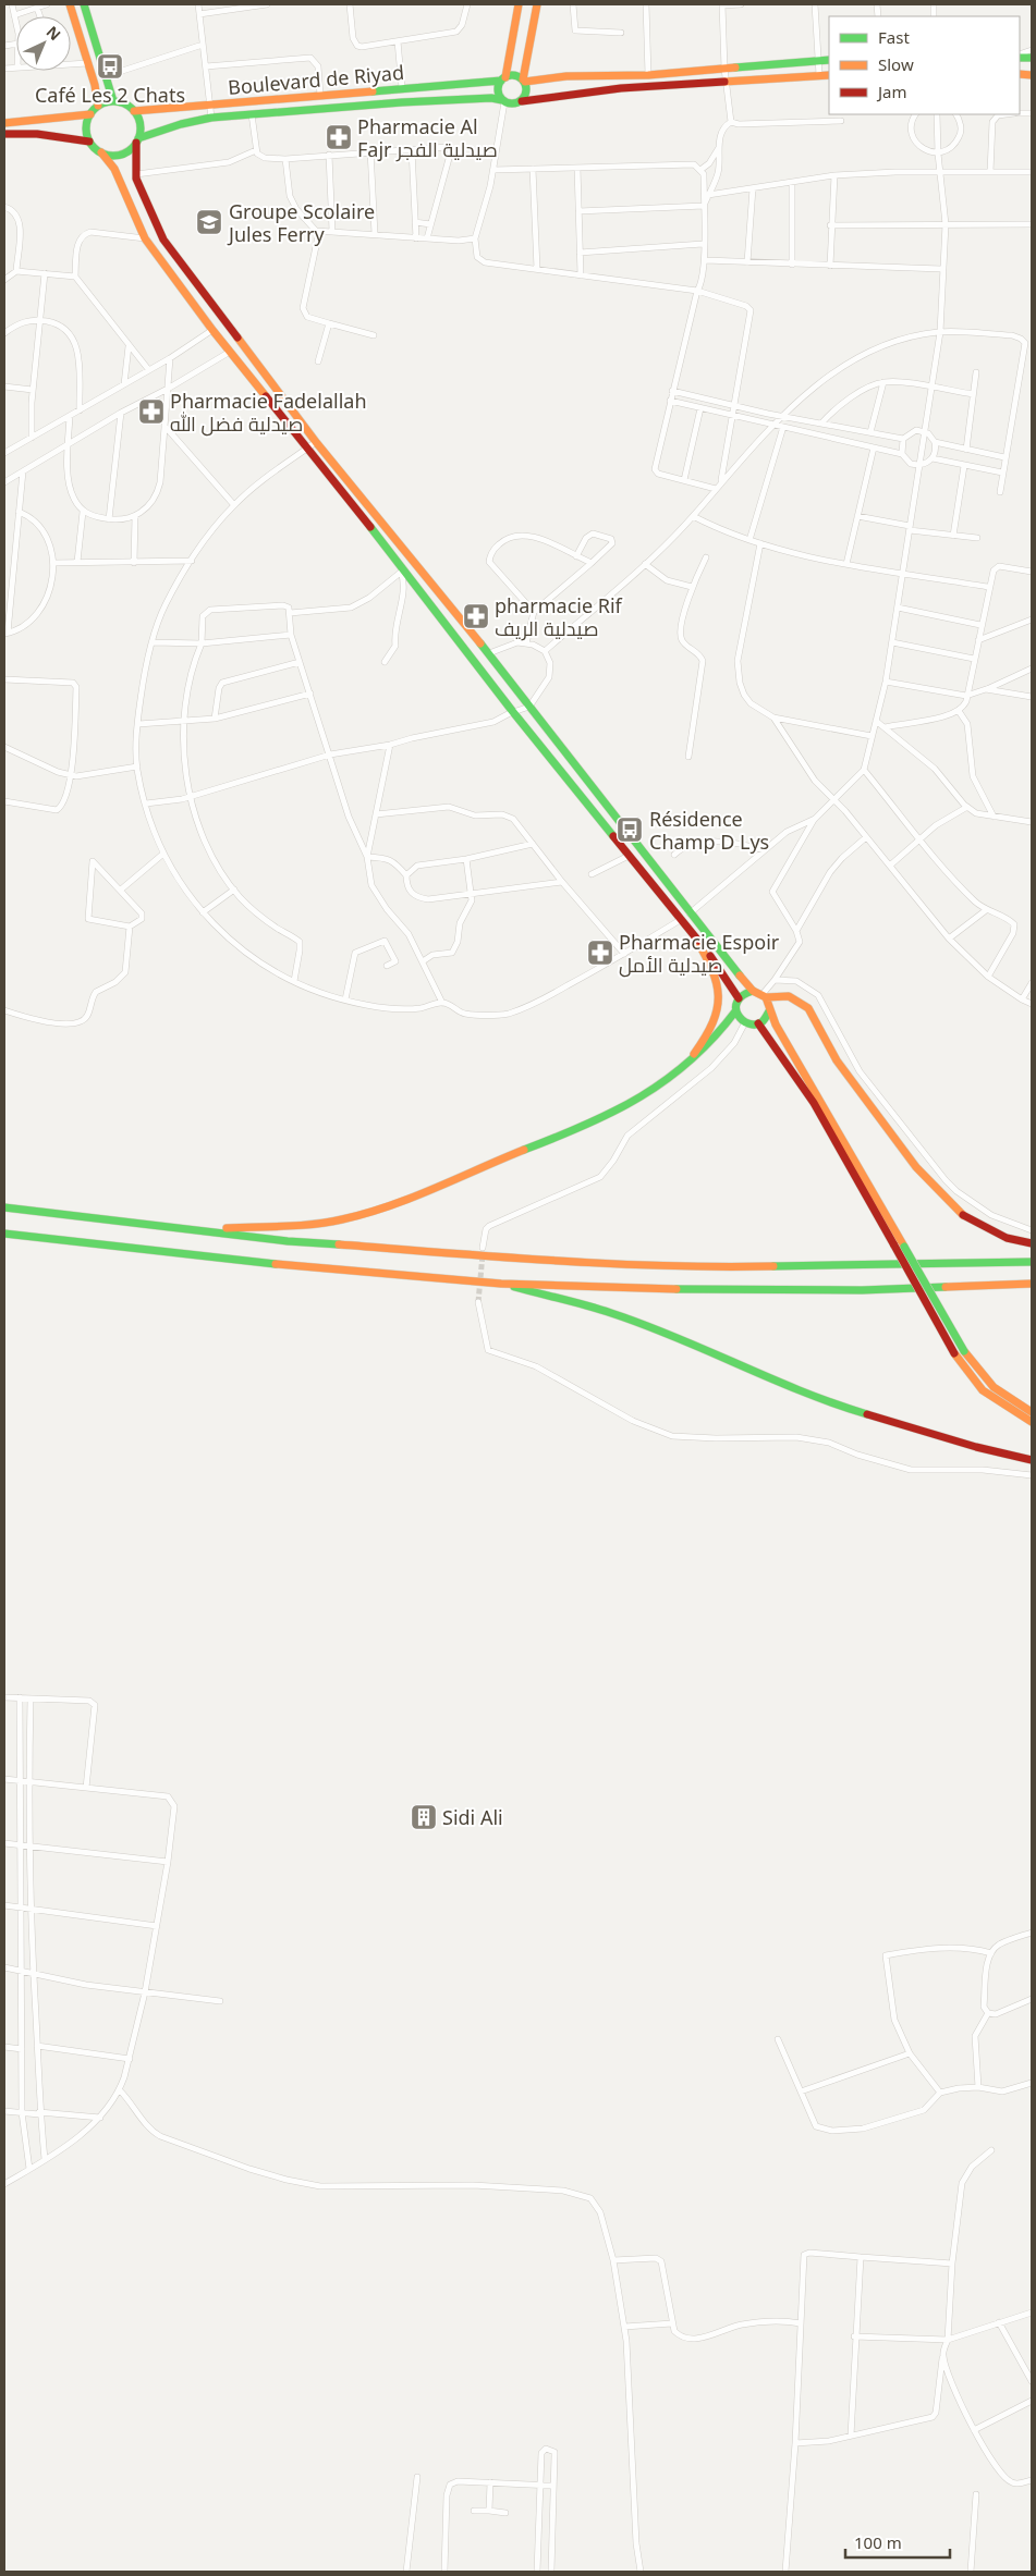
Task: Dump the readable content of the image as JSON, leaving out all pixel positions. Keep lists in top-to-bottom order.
{
  "streets": {
    "main road": ["Boulevard de Riyad"]
  },
  "places": {
    "bus stop": ["Café Les 2 Chats", "Résidence Champ D Lys"],
    "pharmacy": [
      "Pharmacie Al Fajr صيدلية الفجر",
      "Pharmacie Fadelallah صيدلية فضل الله",
      "pharmacie Rif صيدلية الريف",
      "Pharmacie Espoir صيدلية الأمل"
    ],
    "school or university": ["Groupe Scolaire Jules Ferry"],
    "building": ["Sidi Ali"]
  },
  "legend": ["Fast", "Slow", "Jam"],
  "scale_bar": "100 m",
  "north": "top right"
}
